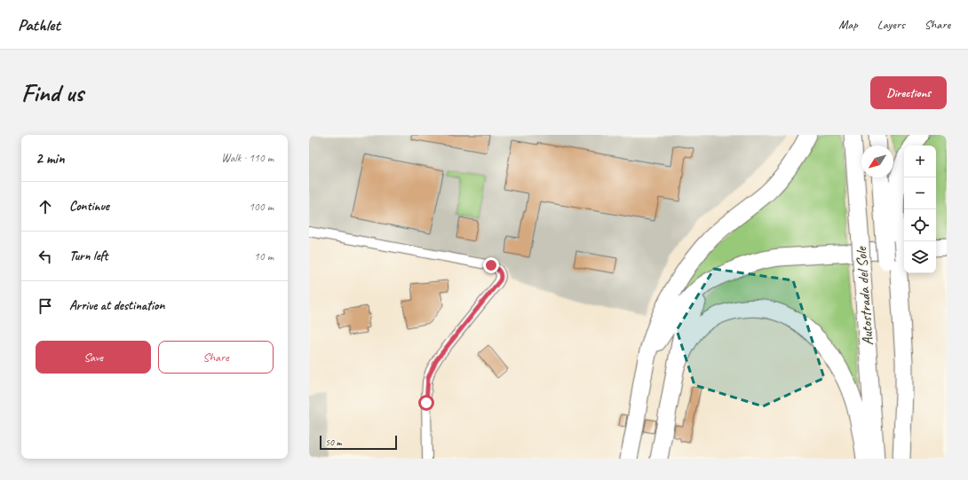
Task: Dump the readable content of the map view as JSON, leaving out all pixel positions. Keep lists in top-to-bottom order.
{
  "streets": {
    "highway": ["Autostrada del Sole"]
  },
  "scale_bar": "50 m",
  "north": "bottom left",
  "page": {
    "header": "Pathlet",
    "nav": ["Map", "Layers", "Share"],
    "buttons": [
      "Directions",
      ["Save", "Share"]
    ],
    "title": "Find us",
    "heading": ["2 min", "Walk · 110 m"],
    "map_buttons": ["+", "−"],
    "list": [
      ["Continue", "100 m"],
      ["Turn left", "10 m"],
      "Arrive at destination"
    ],
    "scale": "50 m"
  }
}
